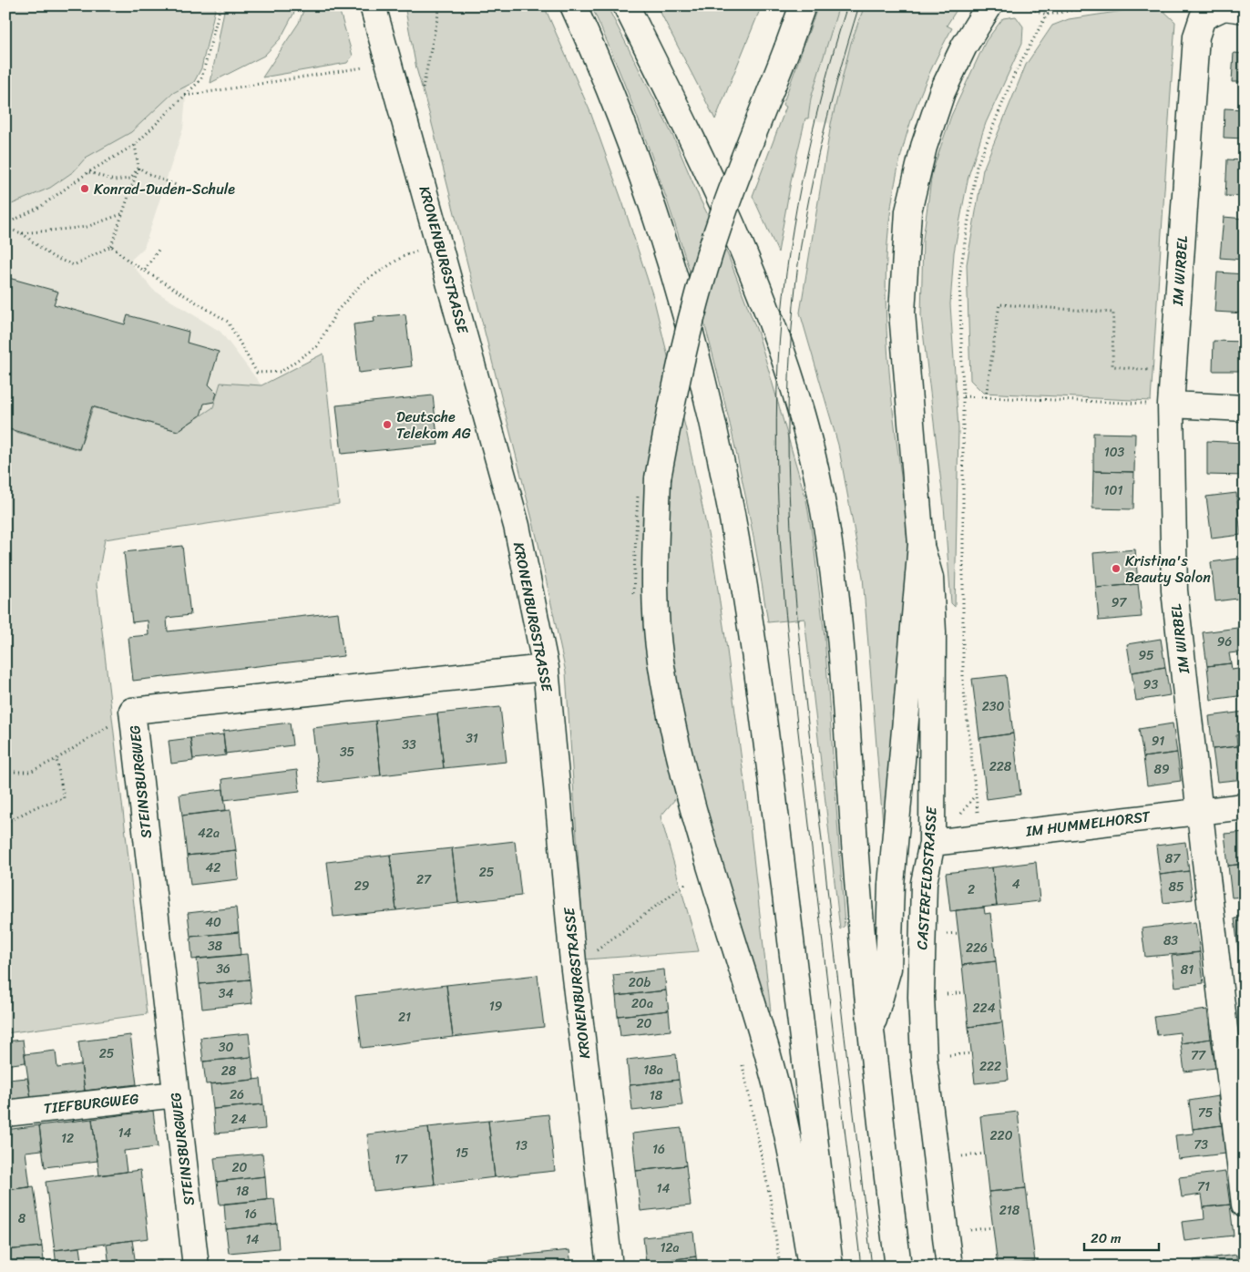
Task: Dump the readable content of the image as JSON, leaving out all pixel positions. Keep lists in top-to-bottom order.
{
  "streets": {
    "main road": [
      "KRONENBURGSTRASSE",
      "IM WIRBEL",
      "STEINSBURGWEG",
      "IM HUMMELHORST",
      "CASTERFELDSTRASSE",
      "TIEFBURGWEG"
    ]
  },
  "crossings": [
    ["KRONENBURGSTRASSE", "STEINSBURGWEG"],
    ["IM WIRBEL", "IM HUMMELHORST"],
    ["STEINSBURGWEG", "TIEFBURGWEG"],
    ["IM HUMMELHORST", "CASTERFELDSTRASSE"]
  ],
  "places": ["Konrad-Duden-Schule", "Deutsche Telekom AG", "Kristina's Beauty Salon"],
  "house_numbers": [
    "103",
    "101",
    "97",
    "96",
    "95",
    "93",
    "230",
    "31",
    "91",
    "33",
    "35",
    "228",
    "89",
    "42a",
    "87",
    "42",
    "25",
    "27",
    "4",
    "29",
    "85",
    "2",
    "40",
    "83",
    "38",
    "226",
    "36",
    "81",
    "20b",
    "34",
    "20a",
    "19",
    "224",
    "21",
    "20",
    "30",
    "25",
    "77",
    "222",
    "18a",
    "28",
    "26",
    "18",
    "75",
    "24",
    "14",
    "220",
    "12",
    "73",
    "13",
    "16",
    "15",
    "17",
    "20",
    "71",
    "14",
    "18",
    "218",
    "16",
    "8",
    "14",
    "12a"
  ],
  "scale_bar": "20 m"
}
